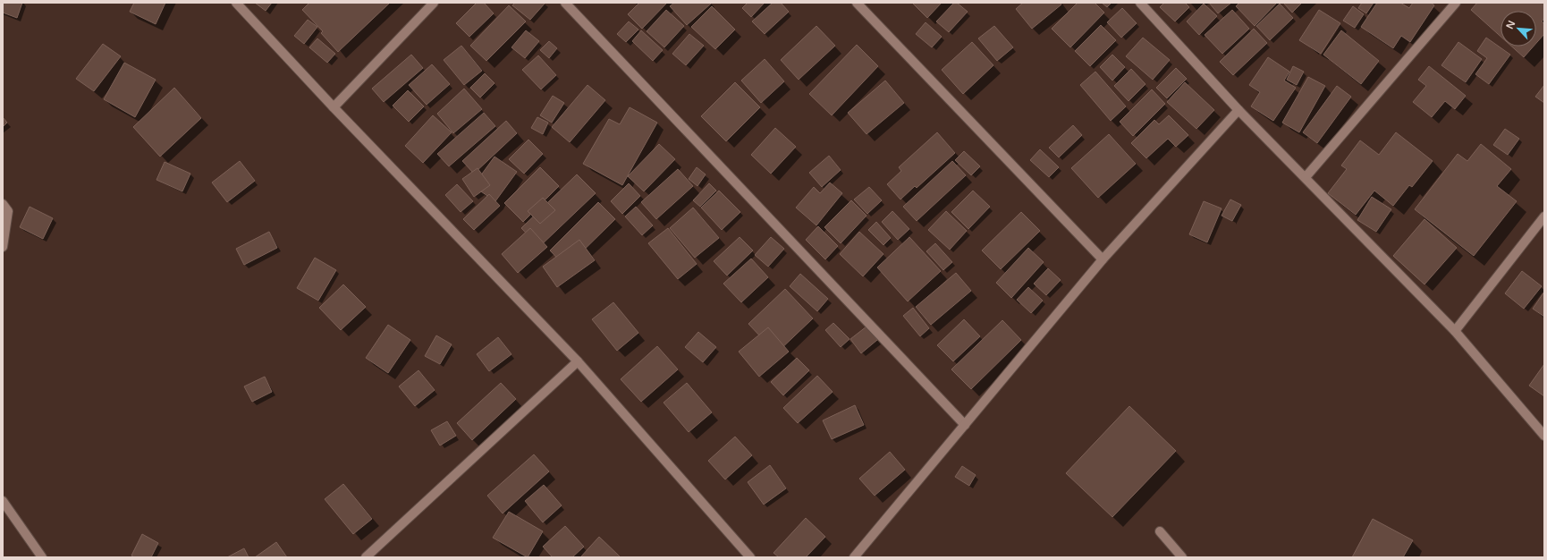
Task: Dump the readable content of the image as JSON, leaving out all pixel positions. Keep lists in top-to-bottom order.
{
  "north": "top left"
}
